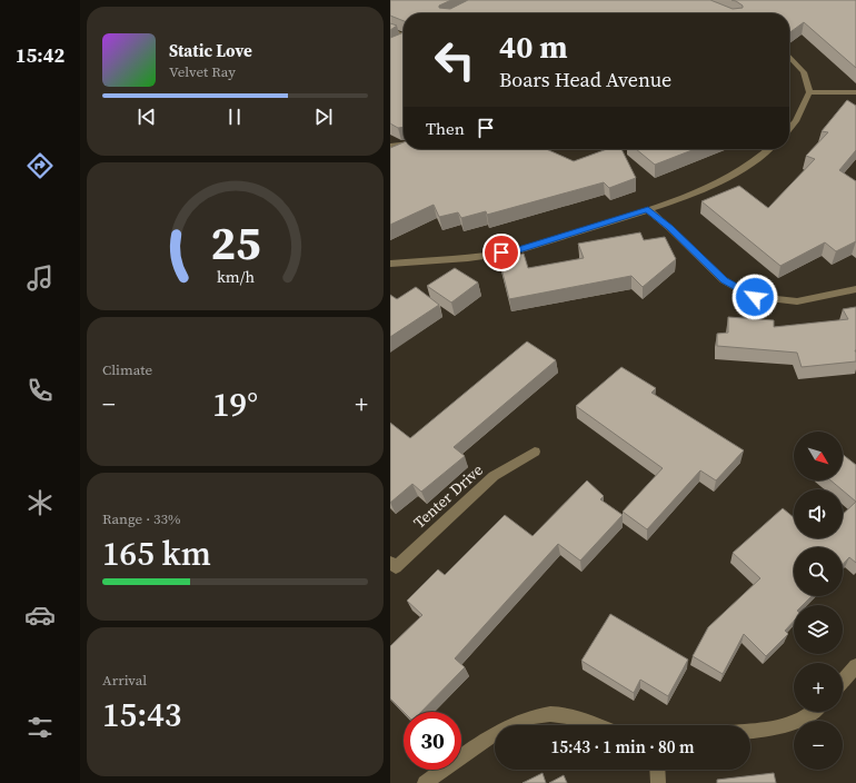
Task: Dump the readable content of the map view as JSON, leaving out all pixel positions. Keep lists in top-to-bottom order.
{
  "streets": {
    "street": ["Tenter Drive"]
  },
  "north": "bottom right",
  "page": {
    "tabs": "15:42",
    "turn": ["40 m", "Boars Head Avenue"],
    "song": ["Static Love", "Velvet Ray"],
    "then": "Then",
    "tile": [
      "Climate",
      ["Range · 33%", "165 km"],
      ["Arrival", "15:43"]
    ],
    "heat": ["−", "19°", "+"],
    "map_buttons": ["+", "−"],
    "limit": "30",
    "trip": "15:43 · 1 min · 80 m",
    "gauge": ["25", "km/h"]
  }
}
